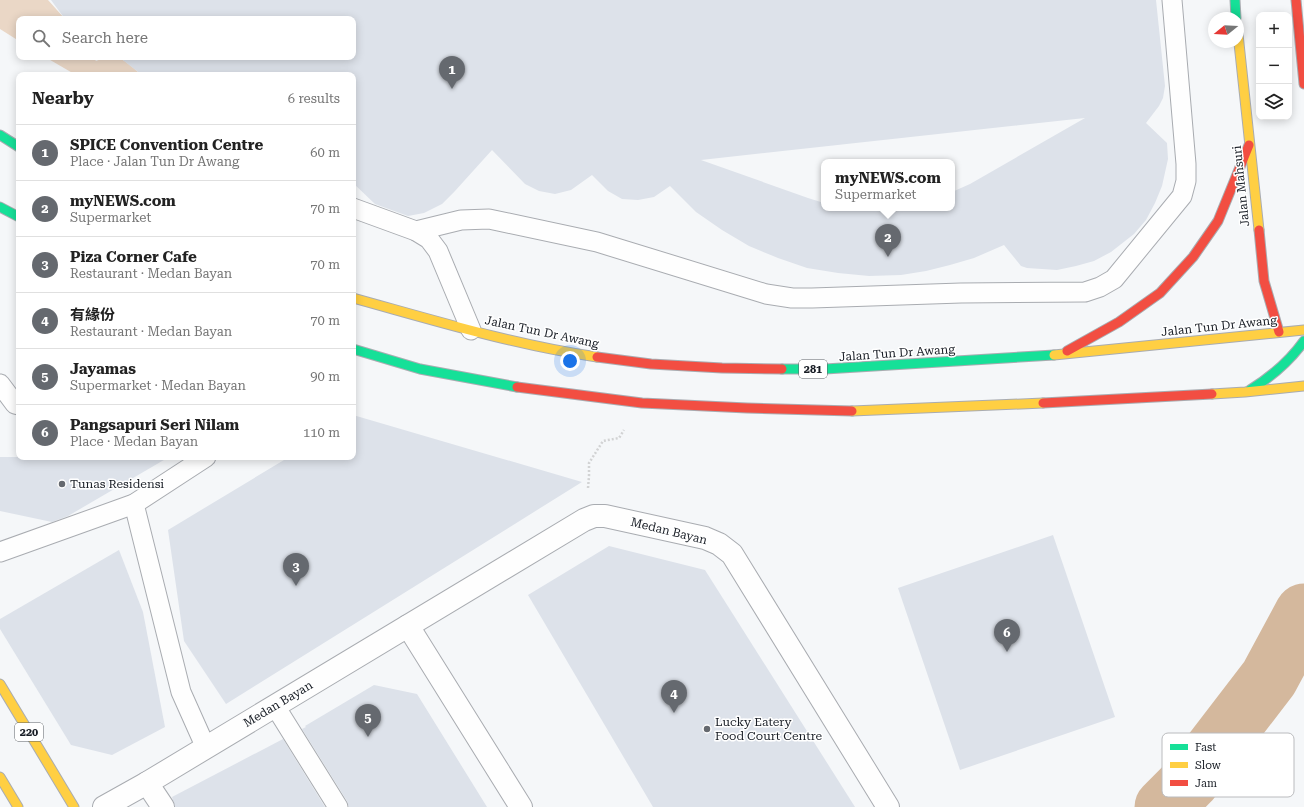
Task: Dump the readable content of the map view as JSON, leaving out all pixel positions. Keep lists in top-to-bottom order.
{
  "streets": {
    "main road": [
      "Jalan Mahsuri",
      "Jalan Tun Dr Awang",
      "281",
      "220"
    ],
    "street": ["Medan Bayan"]
  },
  "crossings": [
    ["Jalan Mahsuri", "Jalan Tun Dr Awang"]
  ],
  "places": ["Tunas Residensi", "Lucky Eatery Food Court Centre"],
  "legend": ["Fast", "Slow", "Jam"],
  "north": "left",
  "page": {
    "map_buttons": ["+", "−"],
    "search": "Search here",
    "pins": [
      "1",
      "2",
      "3",
      "6",
      "4",
      "5"
    ],
    "heading": ["Nearby", "6 results"],
    "list": [
      {
        "mark": "1",
        "name": "SPICE Convention Centre",
        "note": "Place · Jalan Tun Dr Awang",
        "value": "60 m"
      },
      {
        "mark": "2",
        "name": "myNEWS.com",
        "note": "Supermarket",
        "value": "70 m"
      },
      {
        "mark": "3",
        "name": "Piza Corner Cafe",
        "note": "Restaurant · Medan Bayan",
        "value": "70 m"
      },
      {
        "mark": "4",
        "name": "有緣份",
        "note": "Restaurant · Medan Bayan",
        "value": "70 m"
      },
      {
        "mark": "5",
        "name": "Jayamas",
        "note": "Supermarket · Medan Bayan",
        "value": "90 m"
      },
      {
        "mark": "6",
        "name": "Pangsapuri Seri Nilam",
        "note": "Place · Medan Bayan",
        "value": "110 m"
      }
    ],
    "popup": ["myNEWS.com", "Supermarket"]
  }
}
